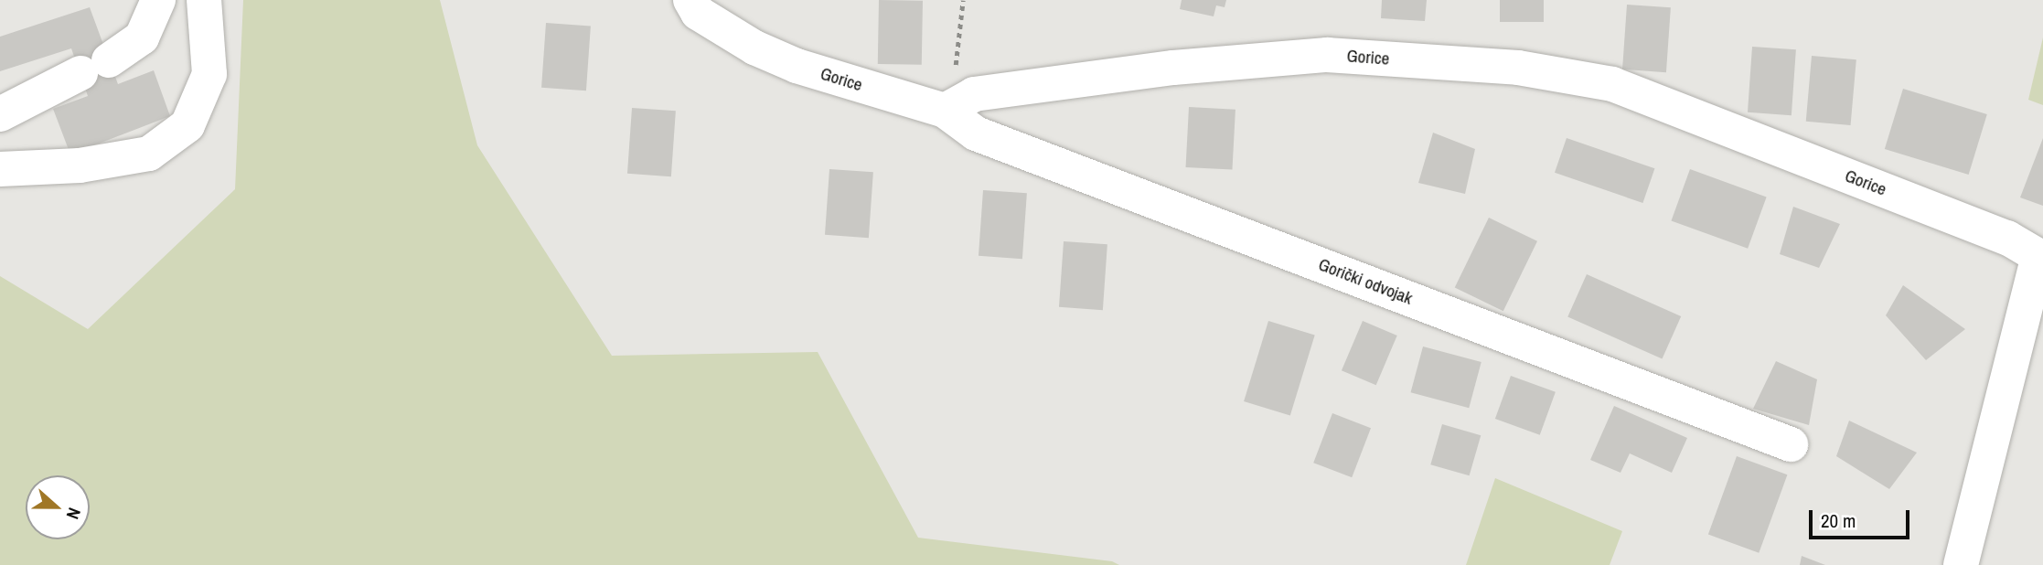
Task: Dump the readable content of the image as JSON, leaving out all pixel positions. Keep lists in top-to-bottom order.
{
  "streets": {
    "street": ["Gorice", "Gorički odvojak"]
  },
  "crossings": [
    ["Gorice", "Gorički odvojak"]
  ],
  "scale_bar": "20 m",
  "north": "right"
}
